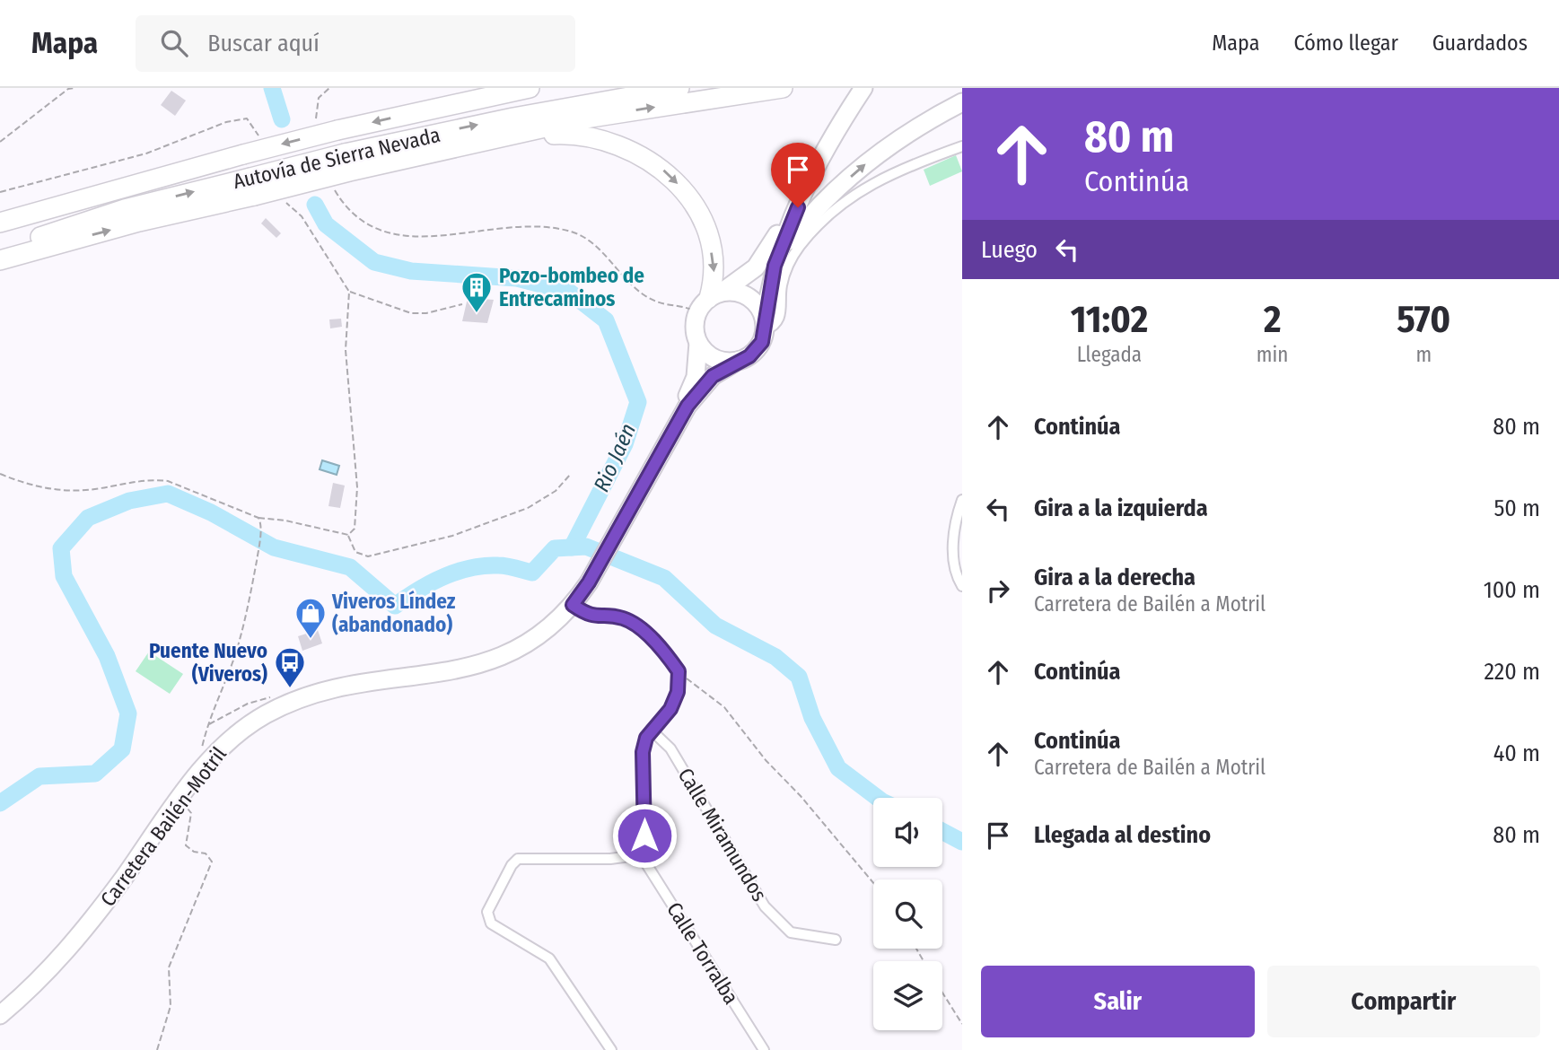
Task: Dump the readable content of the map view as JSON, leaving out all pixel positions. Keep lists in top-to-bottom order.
{
  "streets": {
    "highway": ["Autovía de Sierra Nevada", "Carretera Bailén-Motril"],
    "street": ["Calle Miramundos", "Calle Torralba"]
  },
  "crossings": [
    ["Calle Miramundos", "Calle Torralba"]
  ],
  "water": ["Rio Jaén"],
  "places": {
    "building": ["Pozo-bombeo de Entrecaminos"],
    "shop": ["Viveros Líndez (abandonado)"],
    "bus stop": ["Puente Nuevo (Viveros)"]
  },
  "page": {
    "header": "Mapa",
    "search": "Buscar aquí",
    "nav": ["Mapa", "Cómo llegar", "Guardados"],
    "turn": ["80 m", "Continúa"],
    "then": "Luego",
    "eta": [
      "11:02",
      "Llegada",
      "2",
      "min",
      "570",
      "m"
    ],
    "list": [
      {
        "name": "Continúa",
        "value": "80 m"
      },
      {
        "name": "Gira a la izquierda",
        "value": "50 m"
      },
      {
        "name": "Gira a la derecha",
        "note": "Carretera de Bailén a Motril",
        "value": "100 m"
      },
      {
        "name": "Continúa",
        "value": "220 m"
      },
      {
        "name": "Continúa",
        "note": "Carretera de Bailén a Motril",
        "value": "40 m"
      },
      {
        "name": "Llegada al destino",
        "value": "80 m"
      }
    ],
    "buttons": ["Salir", "Compartir"]
  }
}
